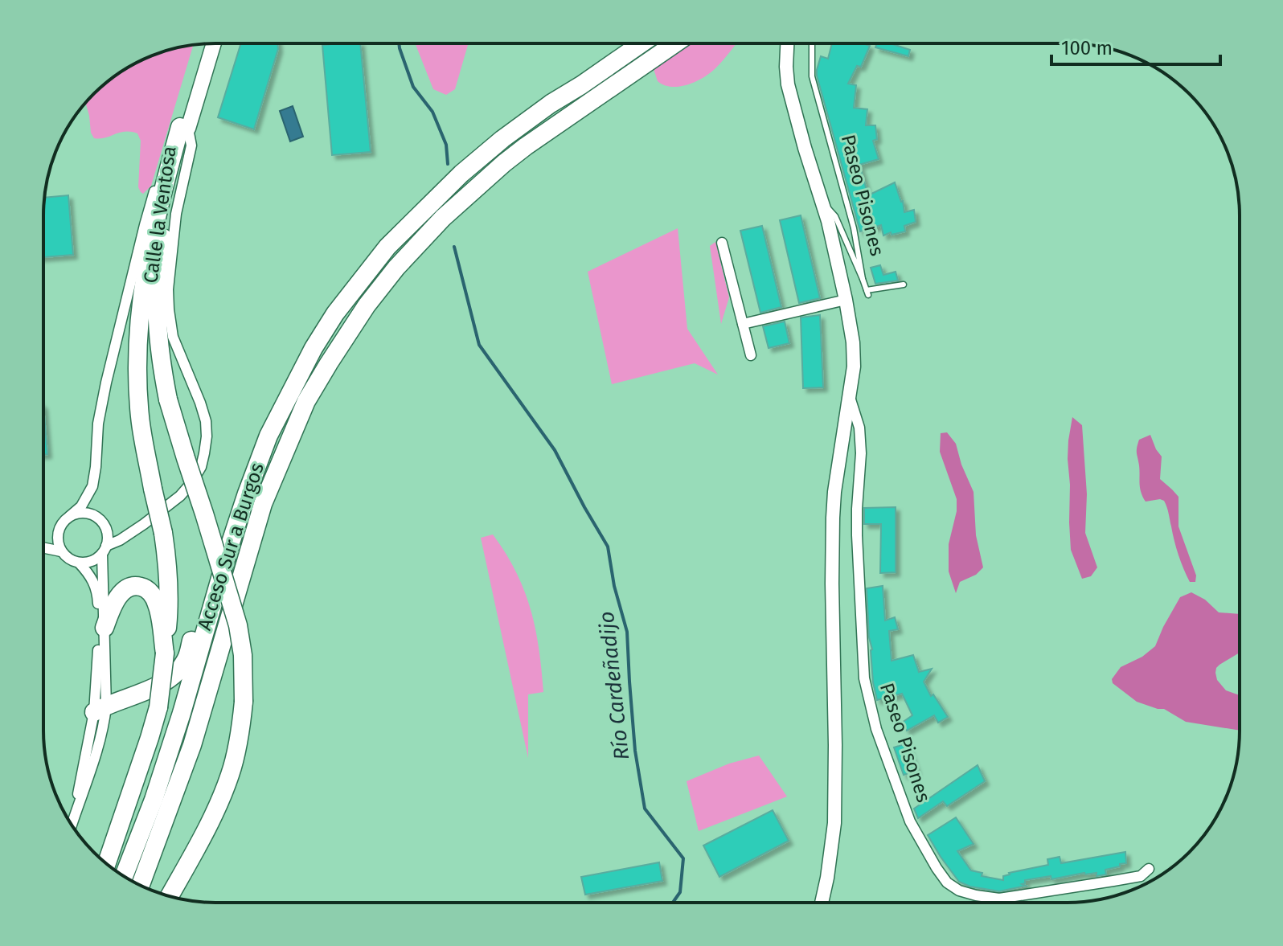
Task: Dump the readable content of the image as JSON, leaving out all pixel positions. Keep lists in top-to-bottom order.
{
  "streets": {
    "highway": ["Acceso Sur a Burgos"],
    "main road": ["Paseo Pisones", "Calle la Ventosa"]
  },
  "water": ["Río Cardeñadijo"],
  "scale_bar": "100 m"
}
